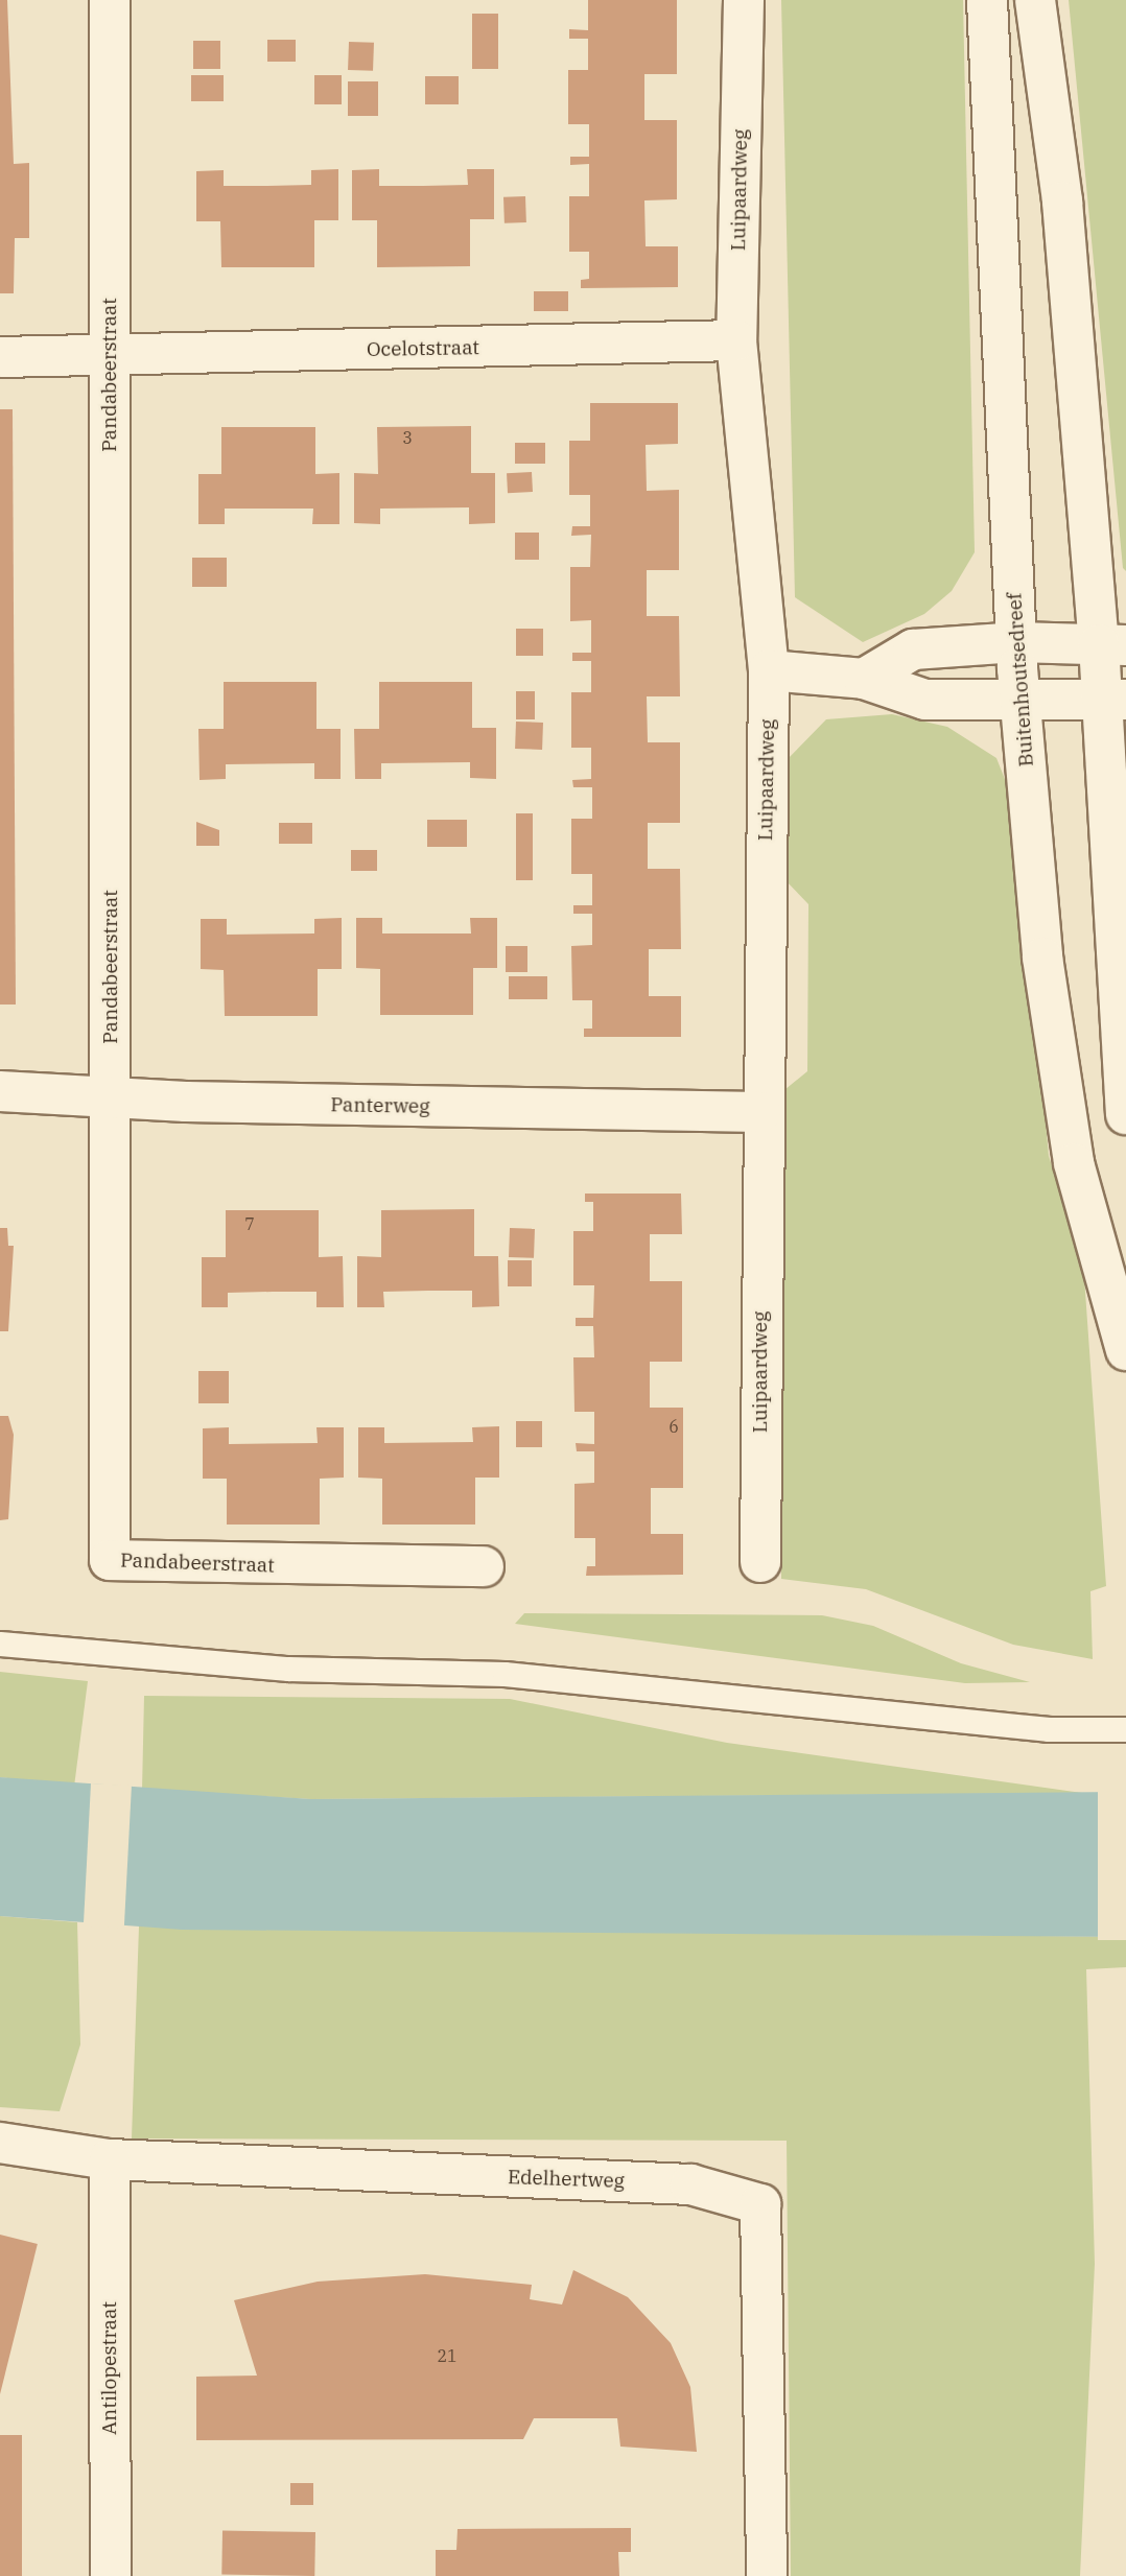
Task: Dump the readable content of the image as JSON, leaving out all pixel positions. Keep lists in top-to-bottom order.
{
  "streets": {
    "street": [
      "Luipaardweg",
      "Ocelotstraat",
      "Pandabeerstraat",
      "Buitenhoutsedreef",
      "Panterweg",
      "Edelhertweg",
      "Antilopestraat"
    ]
  },
  "crossings": [
    ["Luipaardweg", "Ocelotstraat"],
    ["Luipaardweg", "Panterweg"],
    ["Ocelotstraat", "Pandabeerstraat"],
    ["Pandabeerstraat", "Panterweg"],
    ["Edelhertweg", "Antilopestraat"]
  ],
  "house_numbers": [
    "3",
    "7",
    "6",
    "21"
  ]
}
